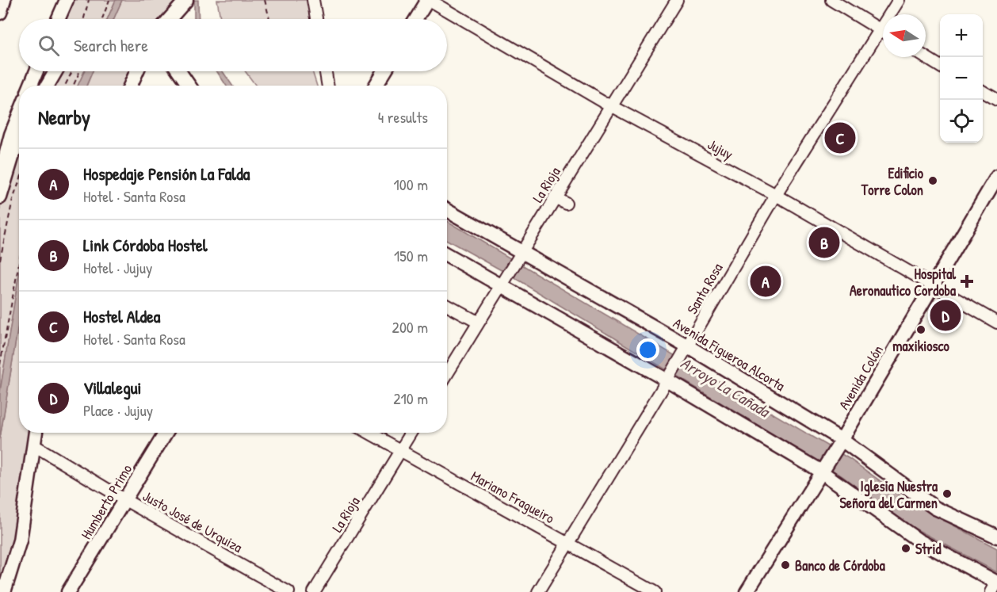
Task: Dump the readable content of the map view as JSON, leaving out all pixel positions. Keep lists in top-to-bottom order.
{
  "streets": {
    "main road": ["Avenida Figueroa Alcorta", "Avenida Colón", "Humberto Primo"],
    "street": [
      "Jujuy",
      "La Rioja",
      "Santa Rosa",
      "Mariano Fragueiro",
      "Justo José de Urquiza"
    ]
  },
  "crossings": [
    ["Jujuy", "La Rioja"],
    ["Jujuy", "Santa Rosa"],
    ["Jujuy", "Avenida Colón"],
    ["La Rioja", "Avenida Figueroa Alcorta"],
    ["La Rioja", "Mariano Fragueiro"],
    ["Santa Rosa", "Avenida Figueroa Alcorta"],
    ["Santa Rosa", "Mariano Fragueiro"],
    ["Avenida Figueroa Alcorta", "Avenida Colón"],
    ["Humberto Primo", "Justo José de Urquiza"]
  ],
  "water": ["Arroyo La Cañada"],
  "places": {
    "other": [
      "Edificio Torre Colon",
      "maxikiosco",
      "Iglesia Nuestra Señora del Carmen",
      "Strid",
      "Banco de Córdoba"
    ],
    "health": ["Hospital Aeronautico Cordoba"]
  },
  "north": "left",
  "page": {
    "map_buttons": ["+", "−"],
    "search": "Search here",
    "heading": ["Nearby", "4 results"],
    "pins": [
      "C",
      "B",
      "A",
      "D"
    ],
    "list": [
      {
        "mark": "A",
        "name": "Hospedaje Pensión La Falda",
        "note": "Hotel · Santa Rosa",
        "value": "100 m"
      },
      {
        "mark": "B",
        "name": "Link Córdoba Hostel",
        "note": "Hotel · Jujuy",
        "value": "150 m"
      },
      {
        "mark": "C",
        "name": "Hostel Aldea",
        "note": "Hotel · Santa Rosa",
        "value": "200 m"
      },
      {
        "mark": "D",
        "name": "Villalegui",
        "note": "Place · Jujuy",
        "value": "210 m"
      }
    ]
  }
}
